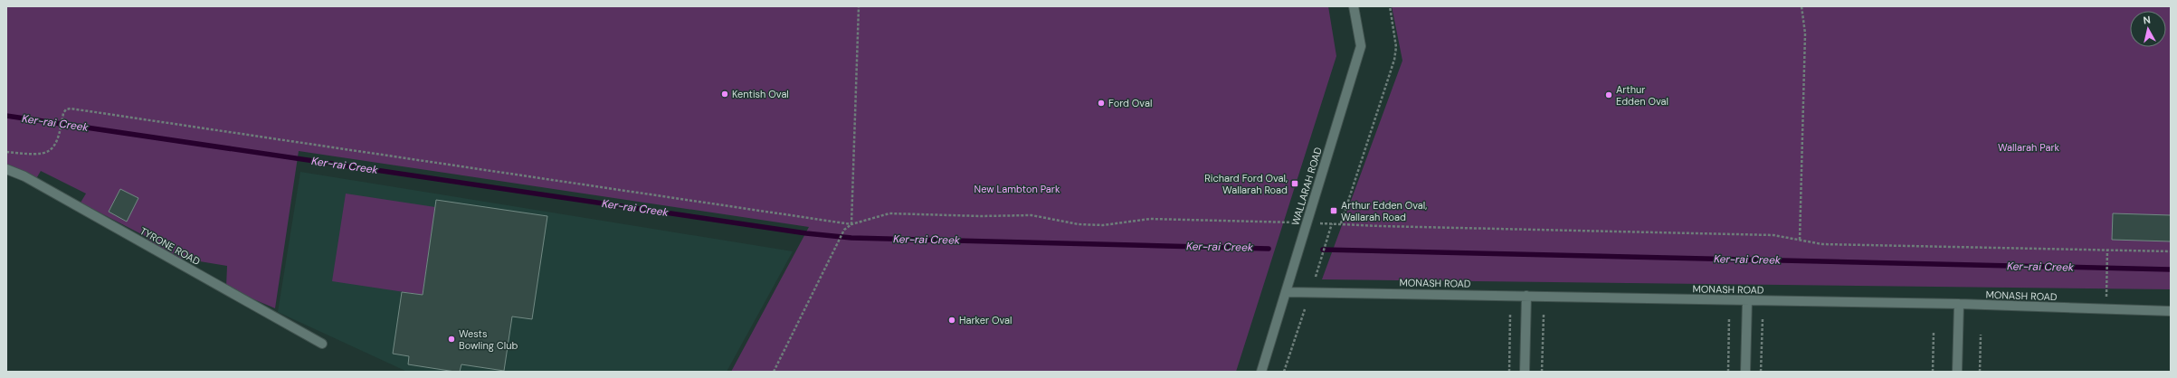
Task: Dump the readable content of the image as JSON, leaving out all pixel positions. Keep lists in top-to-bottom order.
{
  "streets": {
    "street": ["WALLARAH ROAD", "TYRONE ROAD", "MONASH ROAD"]
  },
  "crossings": [
    ["WALLARAH ROAD", "MONASH ROAD"]
  ],
  "water": ["Ker-rai Creek"],
  "parks": ["Wallarah Park", "New Lambton Park"],
  "places": {
    "other": [
      "Kentish Oval",
      "Arthur Edden Oval",
      "Ford Oval",
      "Harker Oval",
      "Wests Bowling Club"
    ],
    "transit": ["Richard Ford Oval, Wallarah Road", "Arthur Edden Oval, Wallarah Road"]
  },
  "north": "top"
}
